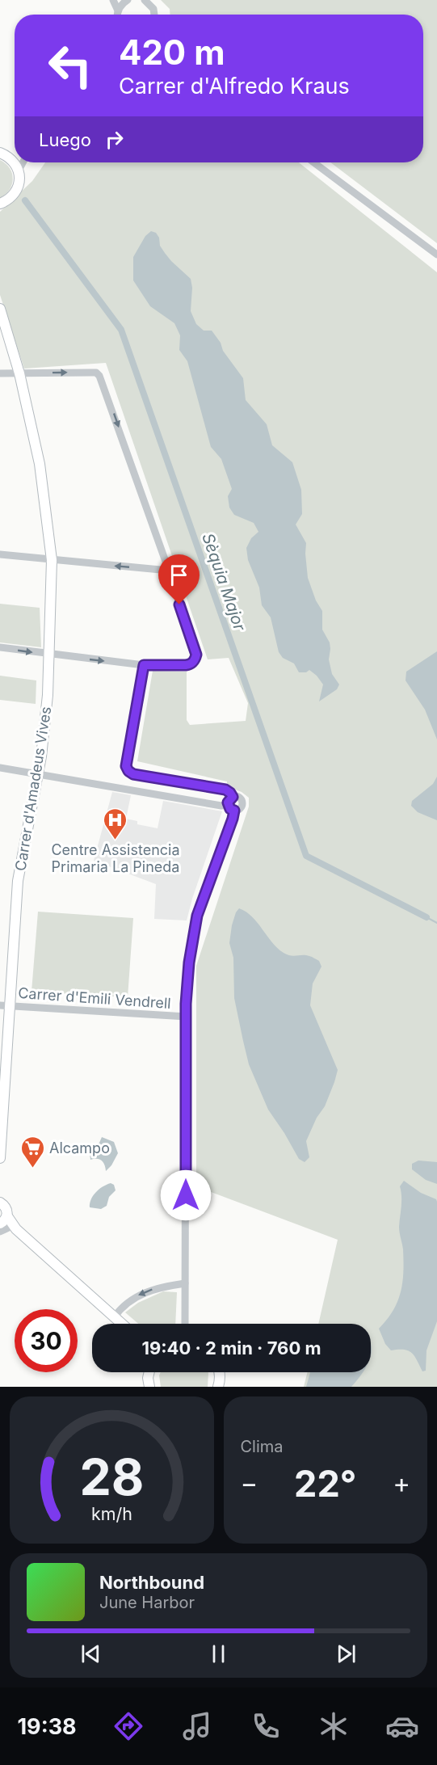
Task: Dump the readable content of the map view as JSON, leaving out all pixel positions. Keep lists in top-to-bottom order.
{
  "streets": {
    "street": ["Carrer d'Amadeus Vives", "Carrer d'Emili Vendrell"]
  },
  "crossings": [
    ["Carrer d'Amadeus Vives", "Carrer d'Emili Vendrell"]
  ],
  "water": ["Sèquia Major"],
  "places": {
    "hospital": ["Centre Assistencia Primaria La Pineda"],
    "supermarket": ["Alcampo"]
  },
  "page": {
    "turn": ["420 m", "Carrer d'Alfredo Kraus"],
    "then": "Luego",
    "limit": "30",
    "trip": "19:40 · 2 min · 760 m",
    "tile": "Clima",
    "heat": ["−", "22°", "+"],
    "song": ["Northbound", "June Harbor"],
    "tabs": "19:38",
    "gauge": ["28", "km/h"]
  }
}
